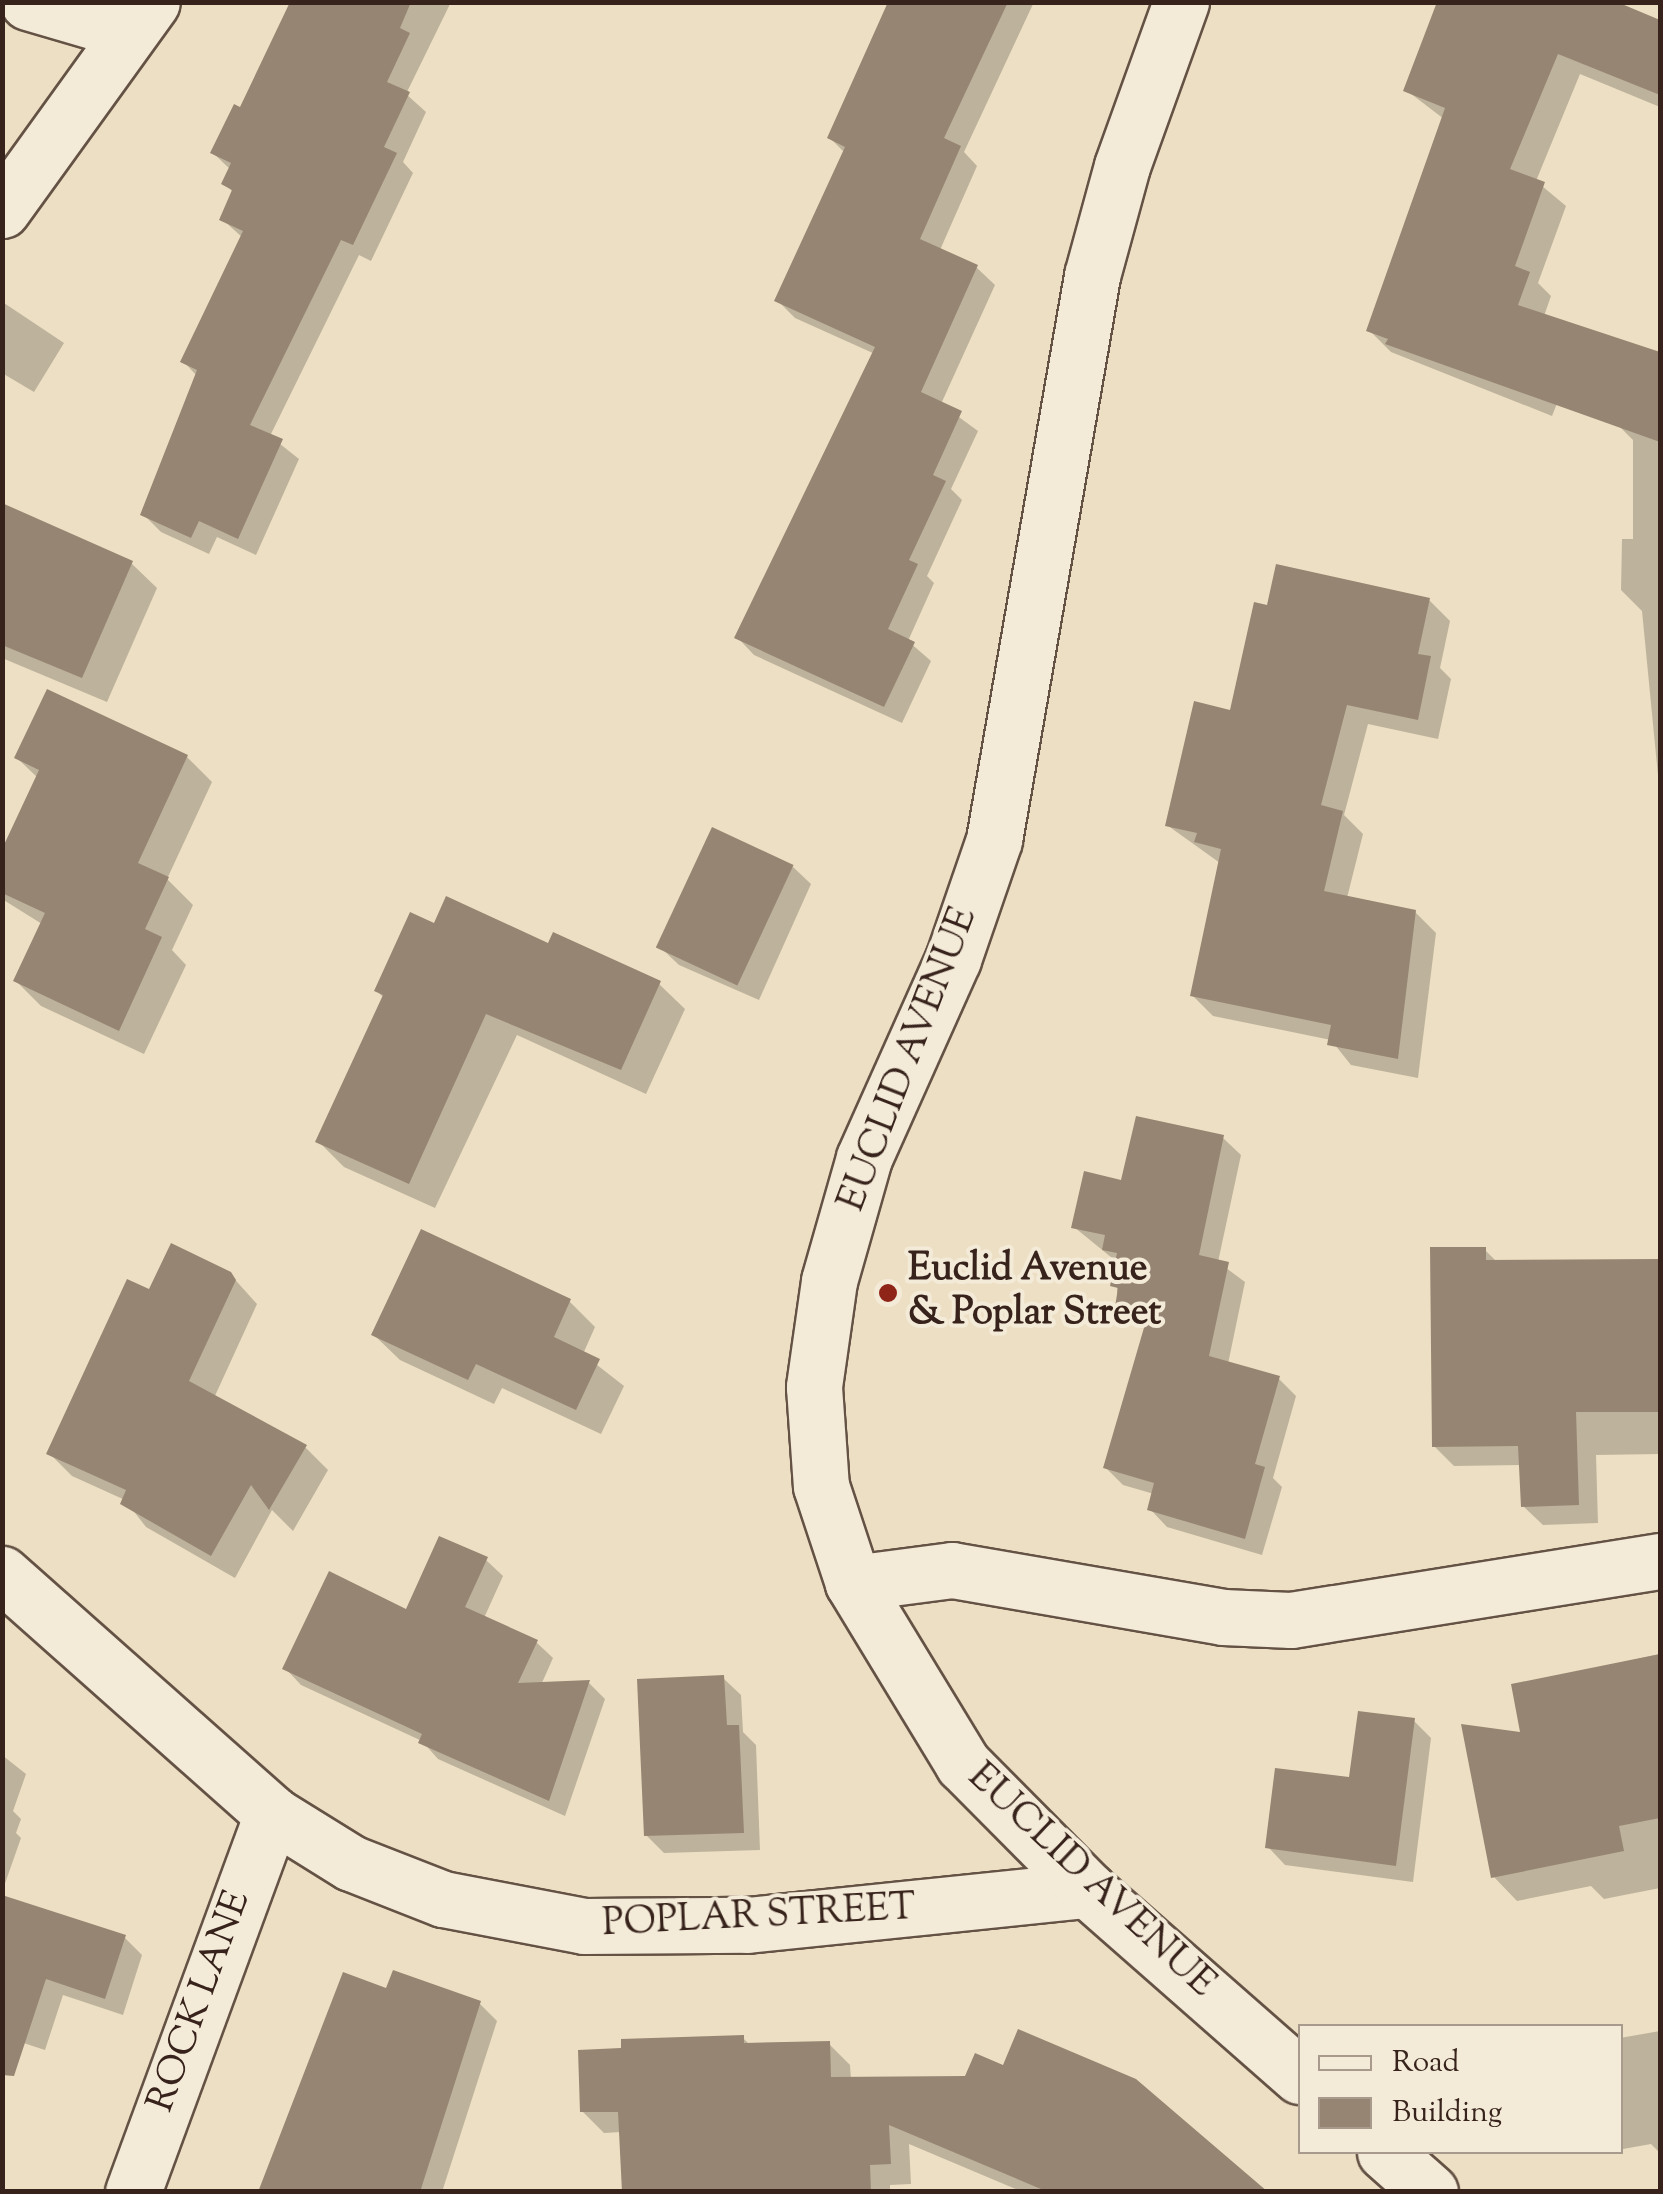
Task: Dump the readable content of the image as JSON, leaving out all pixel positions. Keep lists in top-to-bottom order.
{
  "streets": {
    "street": ["EUCLID AVENUE", "POPLAR STREET", "ROCK LANE"]
  },
  "crossings": [
    ["EUCLID AVENUE", "POPLAR STREET"],
    ["POPLAR STREET", "ROCK LANE"]
  ],
  "places": ["Euclid Avenue & Poplar Street"],
  "legend": ["Road", "Building"]
}
